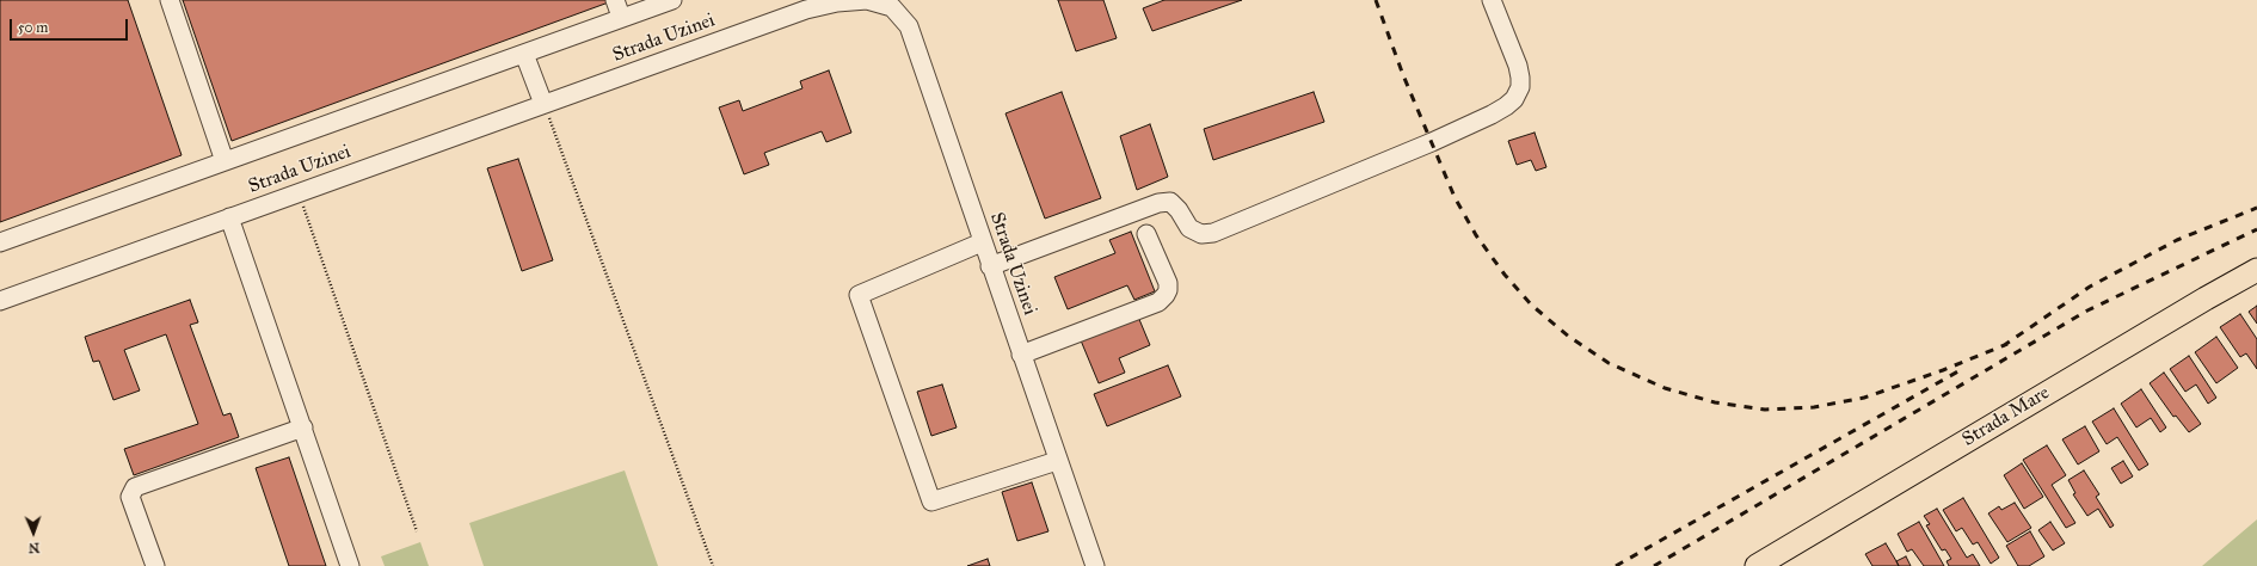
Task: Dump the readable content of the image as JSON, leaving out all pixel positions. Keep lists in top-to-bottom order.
{
  "streets": {
    "main road": ["Strada Mare"],
    "street": ["Strada Uzinei"]
  },
  "scale_bar": "50 m",
  "north": "bottom"
}
